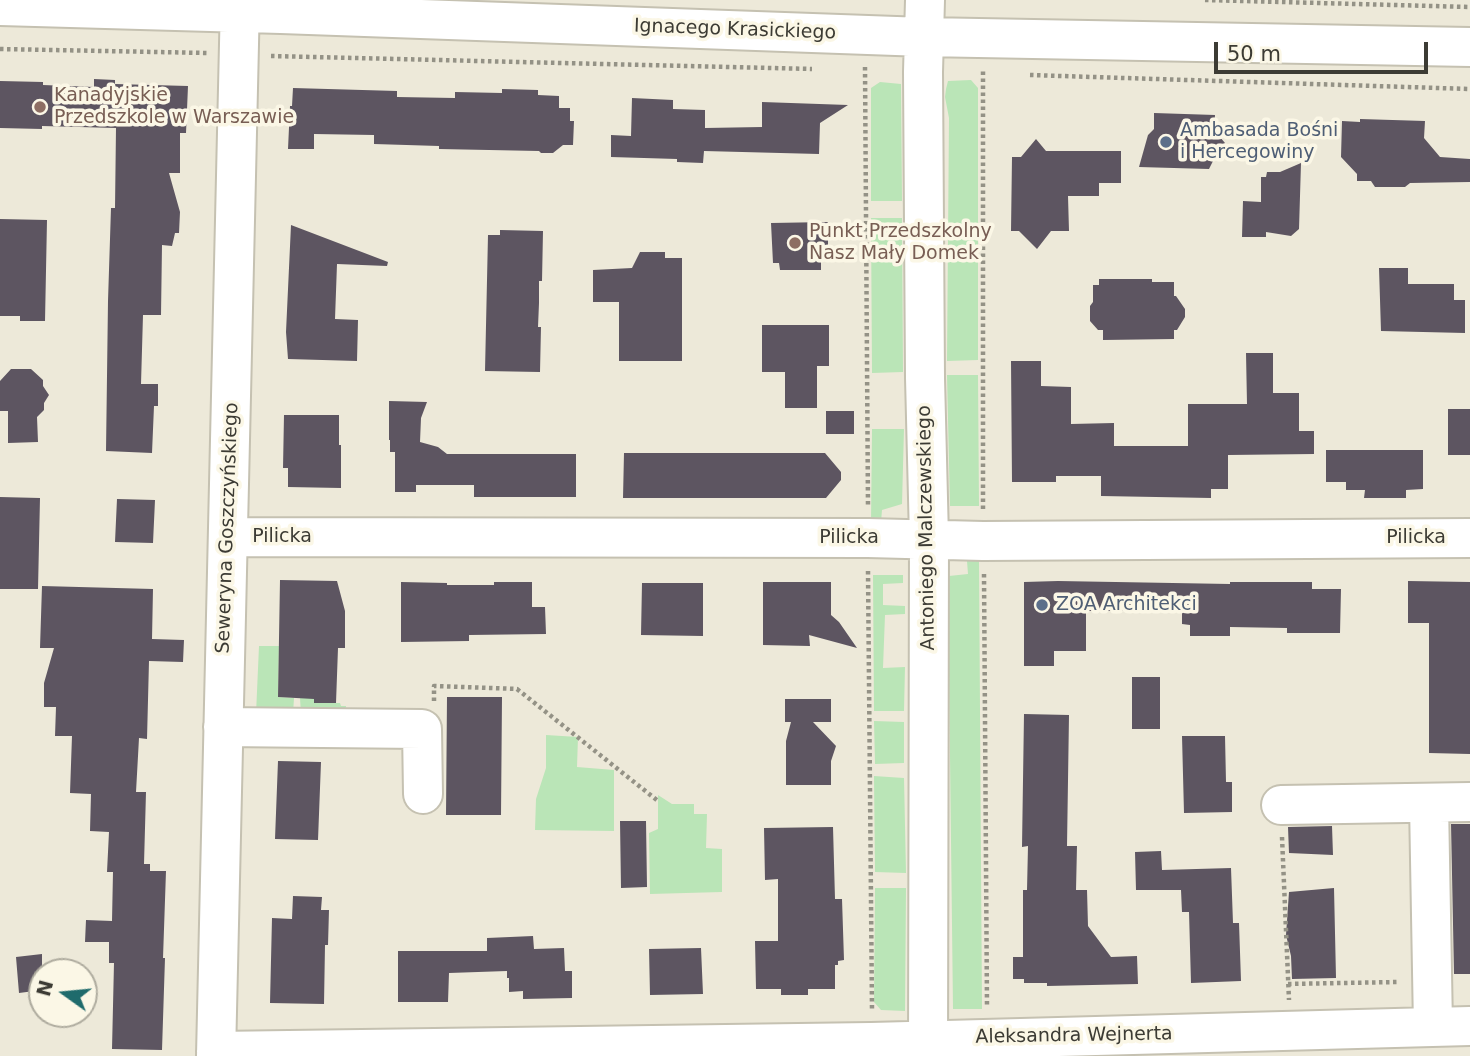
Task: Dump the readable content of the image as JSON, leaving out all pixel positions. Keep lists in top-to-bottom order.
{
  "streets": {
    "street": [
      "Ignacego Krasickiego",
      "Seweryna Goszczyńskiego",
      "Antoniego Malczewskiego",
      "Pilicka",
      "Aleksandra Wejnerta"
    ]
  },
  "crossings": [
    ["Ignacego Krasickiego", "Seweryna Goszczyńskiego"],
    ["Ignacego Krasickiego", "Antoniego Malczewskiego"],
    ["Seweryna Goszczyńskiego", "Pilicka"],
    ["Seweryna Goszczyńskiego", "Aleksandra Wejnerta"],
    ["Antoniego Malczewskiego", "Pilicka"],
    ["Antoniego Malczewskiego", "Aleksandra Wejnerta"]
  ],
  "places": [
    "Kanadyjskie Przedszkole w Warszawie",
    "Ambasada Bośni i Hercegowiny",
    "Punkt Przedszkolny Nasz Mały Domek",
    "ZOA Architekci"
  ],
  "scale_bar": "50 m",
  "north": "left"
}
